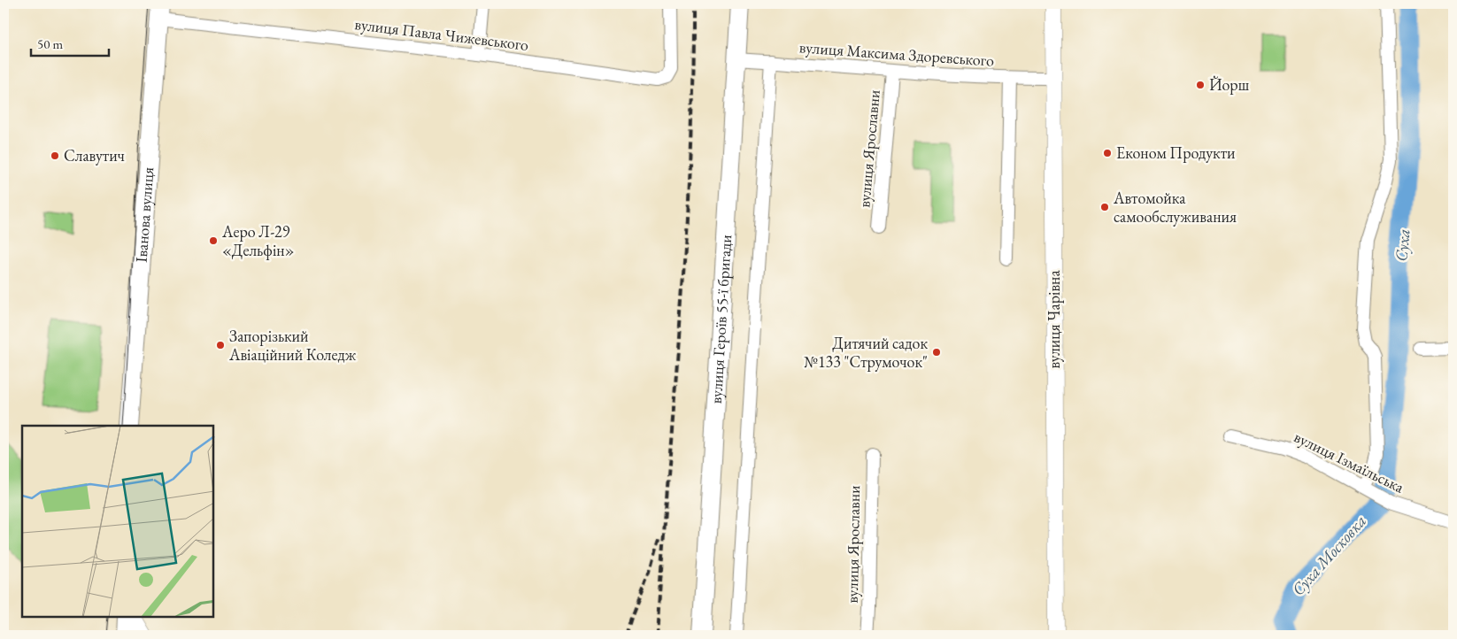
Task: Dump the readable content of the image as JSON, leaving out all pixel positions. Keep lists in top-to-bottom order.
{
  "streets": {
    "main road": ["Іванова вулиця", "вулиця Героїв 55-ї бригади"],
    "street": [
      "вулиця Павла Чижевського",
      "вулиця Максима Здоревського",
      "вулиця Ярославни",
      "вулиця Чарівна",
      "вулиця Ізмаїльська"
    ]
  },
  "crossings": [
    ["вулиця Павла Чижевського", "Іванова вулиця"],
    ["вулиця Максима Здоревського", "вулиця Ярославни"],
    ["вулиця Максима Здоревського", "вулиця Героїв 55-ї бригади"],
    ["вулиця Максима Здоревського", "вулиця Чарівна"]
  ],
  "water": ["Суха", "Суха Московка"],
  "places": [
    "Йорш",
    "Економ Продукти",
    "Славутич",
    "Автомойка самообслуживания",
    "Аеро Л-29 «Дельфін»",
    "Запорізький Авіаційний Коледж",
    "Дитячий садок №133 \"Струмочок\""
  ],
  "scale_bar": "50 m"
}
